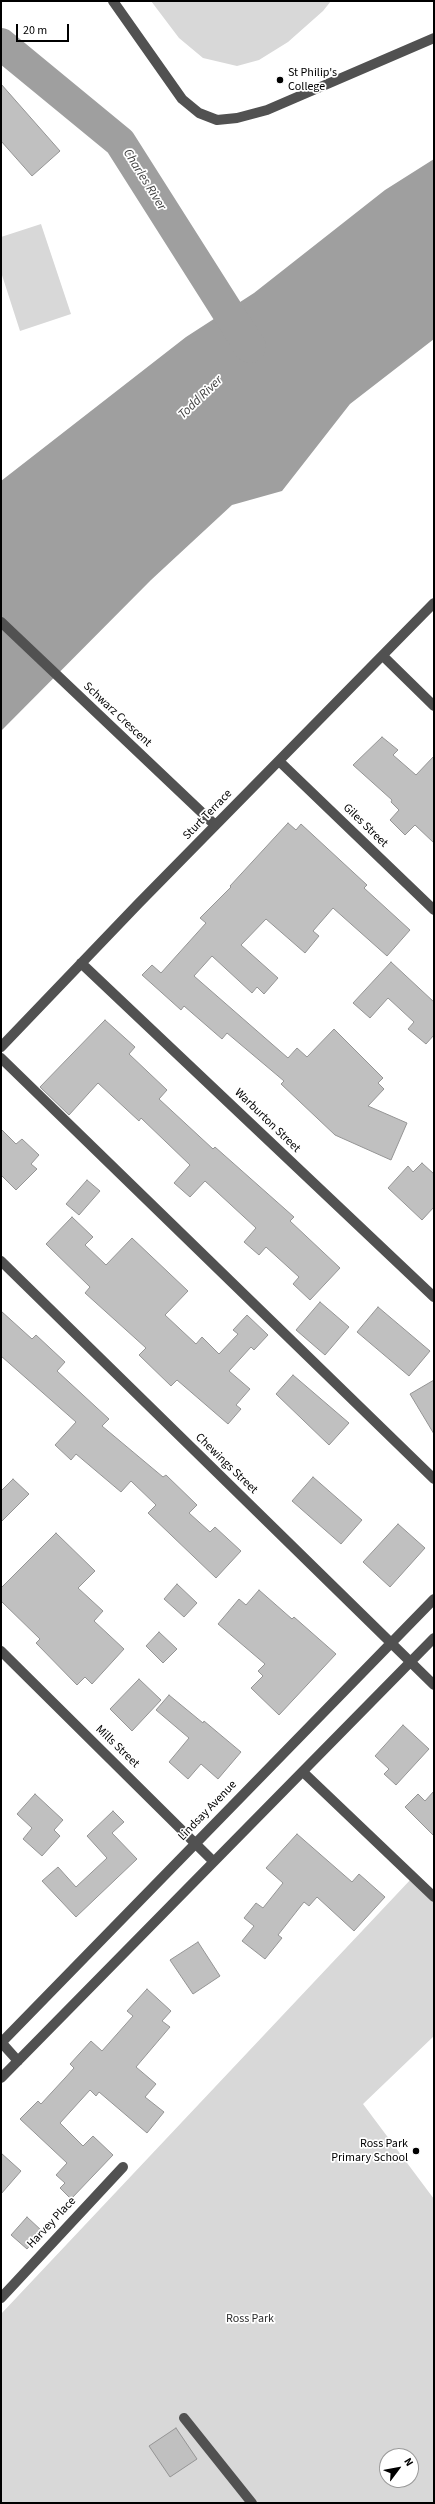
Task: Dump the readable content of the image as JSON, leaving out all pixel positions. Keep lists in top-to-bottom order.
{
  "streets": {
    "street": [
      "Schwarz Crescent",
      "Sturt Terrace",
      "Giles Street",
      "Warburton Street",
      "Chewings Street",
      "Mills Street",
      "Lindsay Avenue",
      "Harvey Place"
    ]
  },
  "crossings": [
    ["Schwarz Crescent", "Sturt Terrace"],
    ["Sturt Terrace", "Giles Street"],
    ["Sturt Terrace", "Warburton Street"],
    ["Chewings Street", "Lindsay Avenue"],
    ["Mills Street", "Lindsay Avenue"]
  ],
  "water": ["Charles River", "Todd River"],
  "parks": ["Ross Park"],
  "places": ["St Philip's College", "Ross Park Primary School"],
  "scale_bar": "20 m",
  "north": "top right"
}
